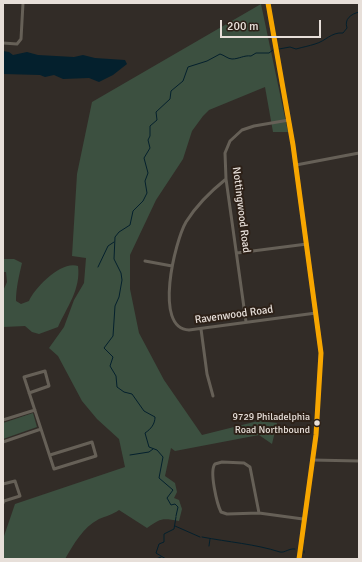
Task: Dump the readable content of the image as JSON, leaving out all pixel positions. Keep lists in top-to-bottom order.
{
  "streets": {
    "street": ["Nottingwood Road", "Ravenwood Road"]
  },
  "crossings": [
    ["Nottingwood Road", "Ravenwood Road"]
  ],
  "places": ["9729 Philadelphia Road Northbound"],
  "scale_bar": "200 m"
}
